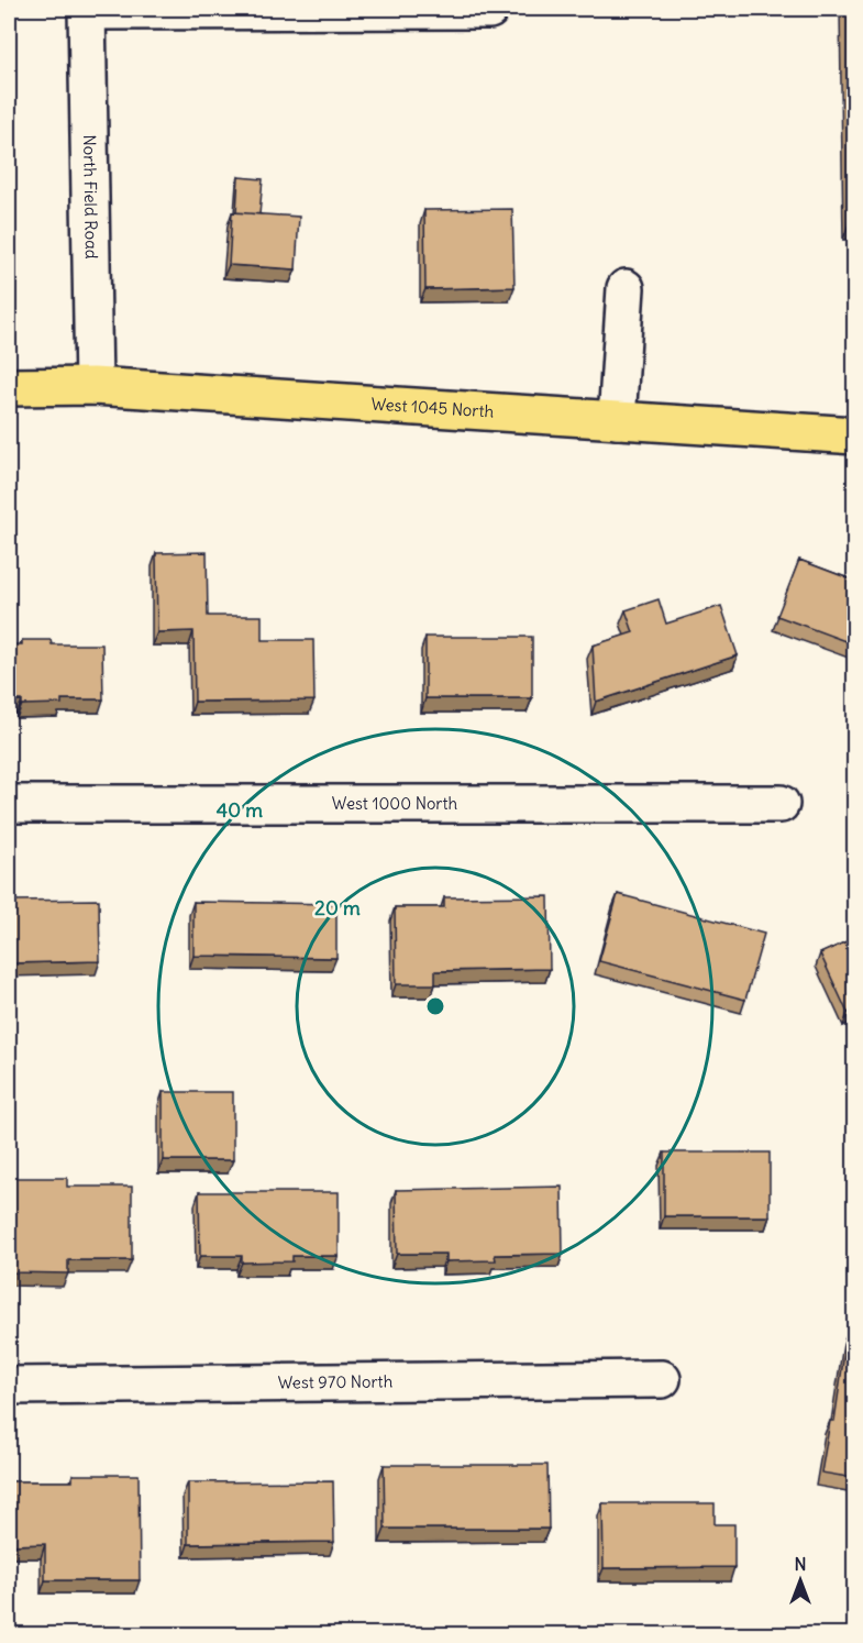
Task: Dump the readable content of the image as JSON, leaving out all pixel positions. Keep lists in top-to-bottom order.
{
  "streets": {
    "main road": ["West 1045 North"],
    "street": ["North Field Road", "West 1000 North", "West 970 North"]
  },
  "crossings": [
    ["North Field Road", "West 1045 North"]
  ],
  "north": "top",
  "rings": ["40 m", "20 m"]
}
